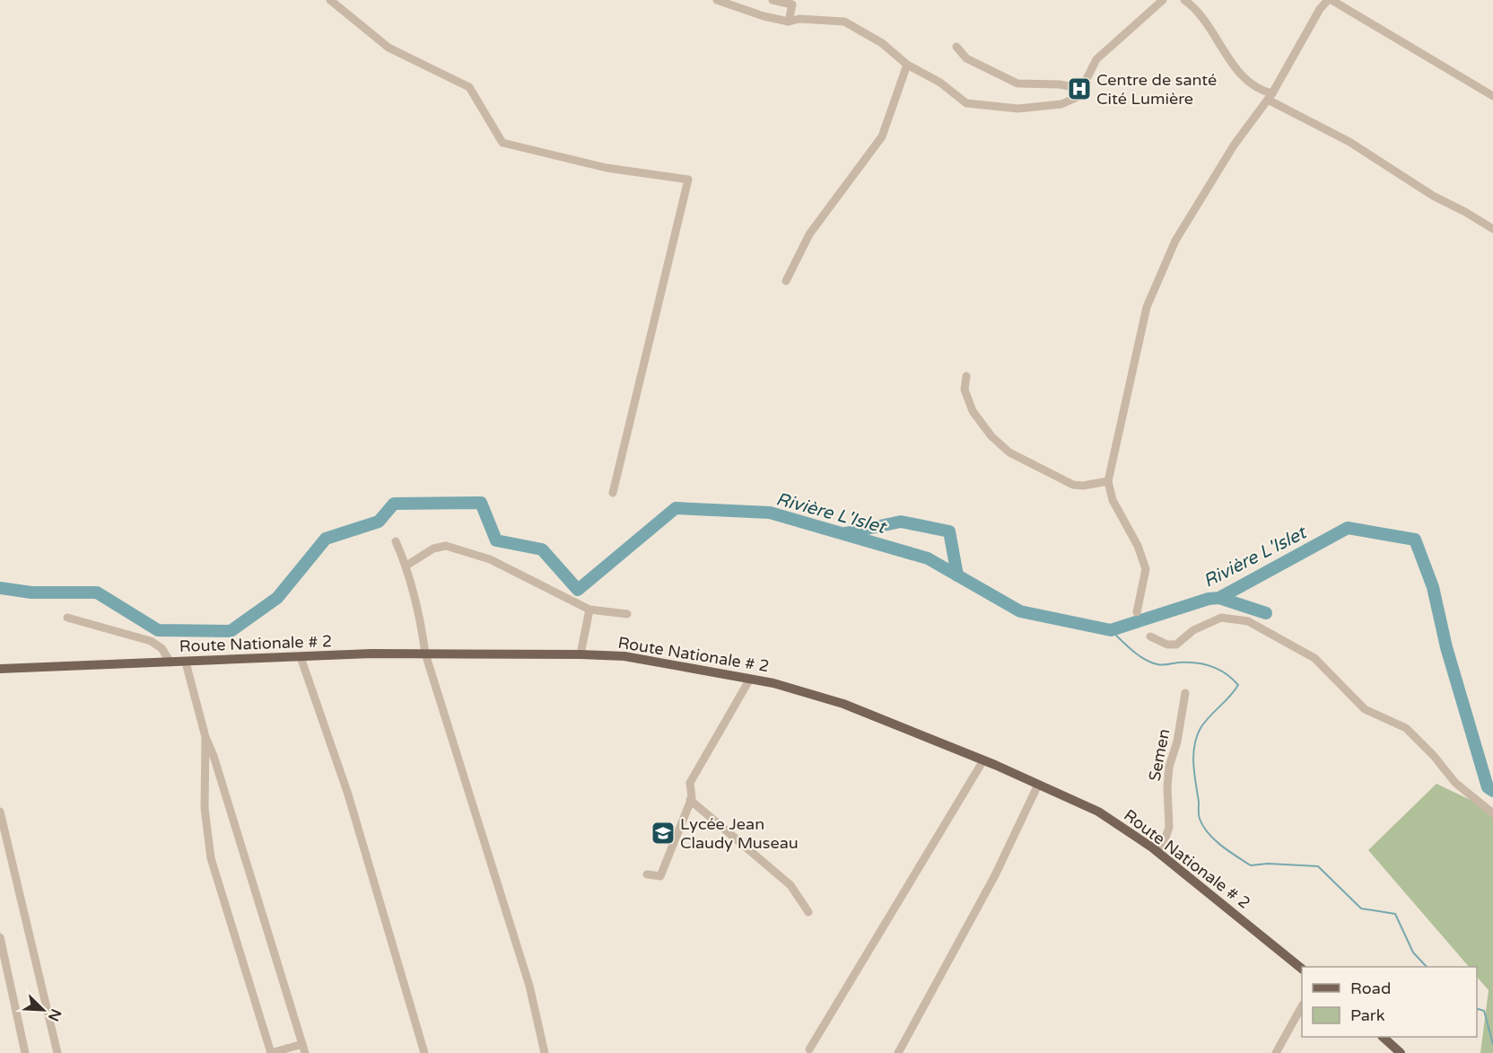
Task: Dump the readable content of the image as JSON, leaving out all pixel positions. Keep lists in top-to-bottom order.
{
  "streets": {
    "main road": ["Route Nationale # 2"],
    "street": ["Semen"]
  },
  "crossings": [
    ["Route Nationale # 2", "Semen"]
  ],
  "water": ["Rivière L'Islet"],
  "places": {
    "hospital": ["Centre de santé Cité Lumière"],
    "school or university": ["Lycée Jean Claudy Museau"]
  },
  "legend": ["Road", "Park"],
  "north": "bottom right"
}
